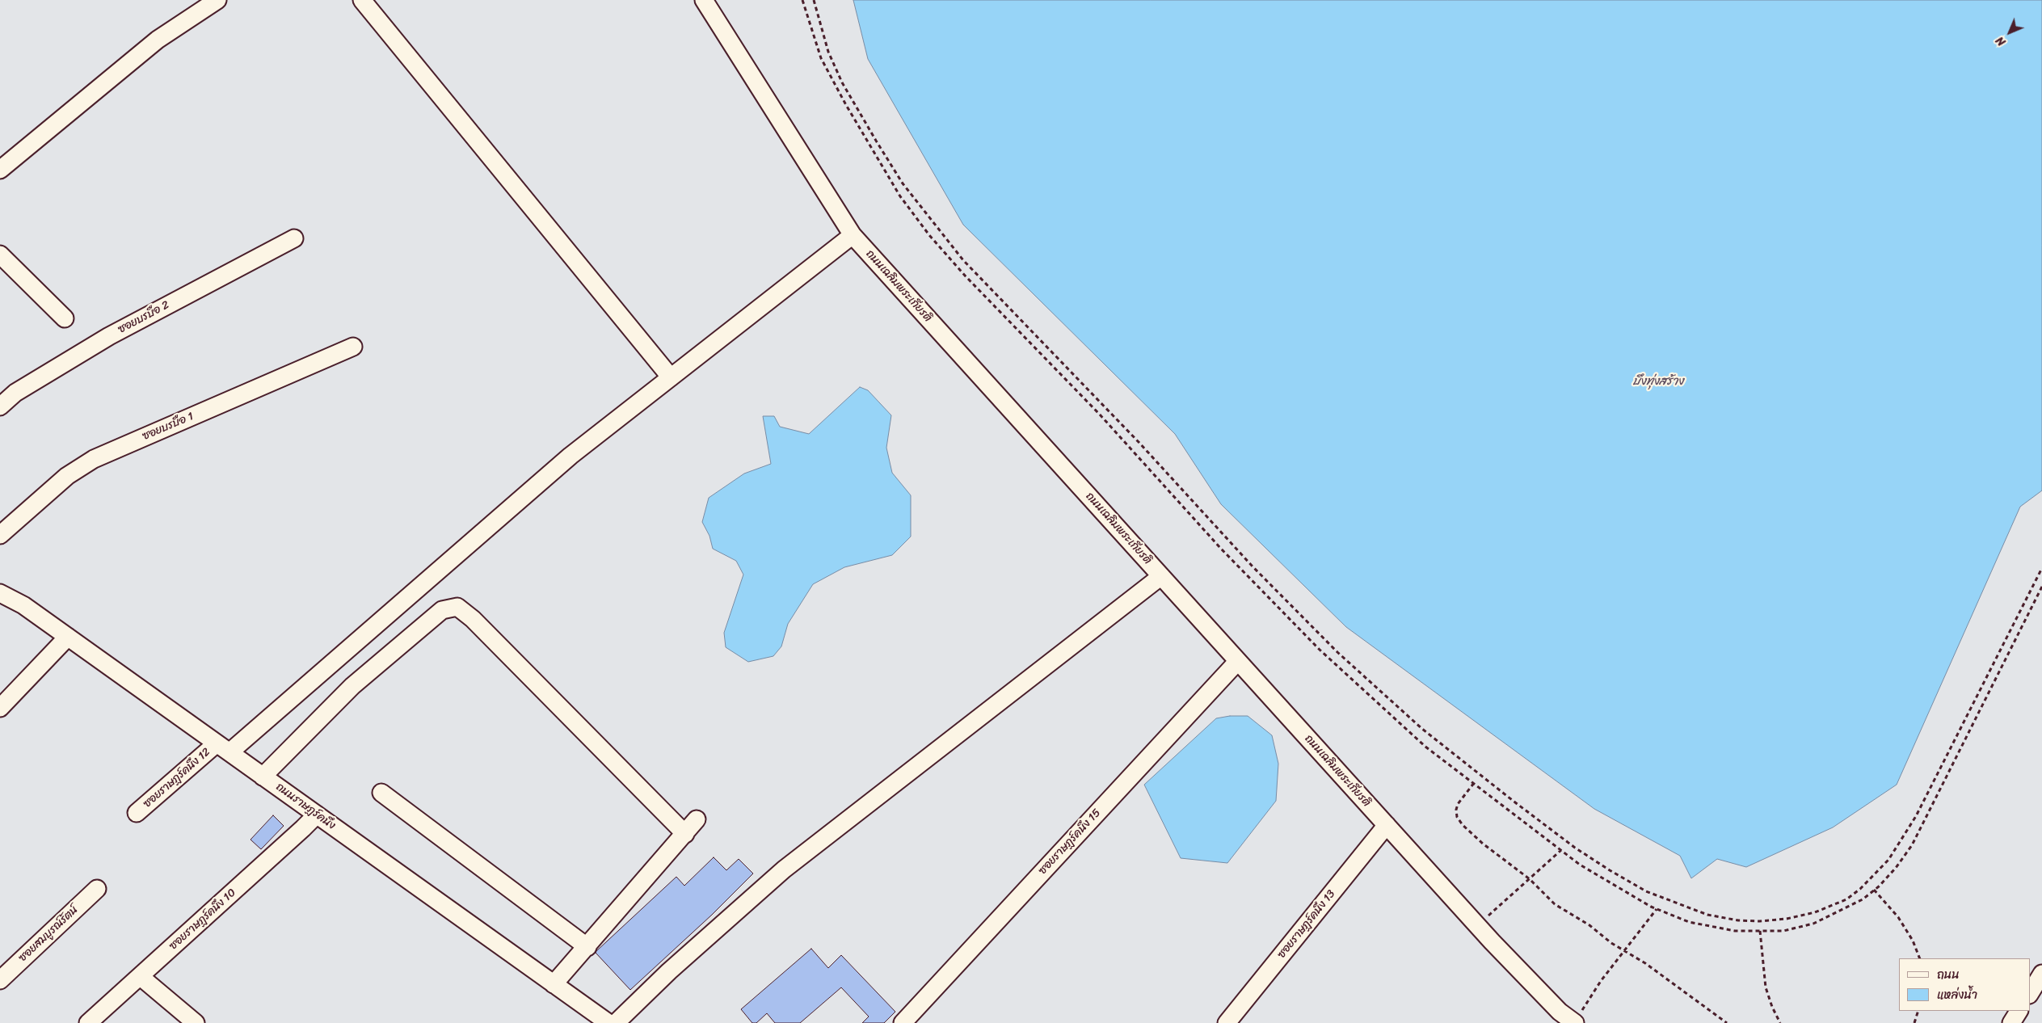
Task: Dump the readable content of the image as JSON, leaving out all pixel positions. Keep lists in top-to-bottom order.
{
  "streets": {
    "street": [
      "ถนนเฉลิมพระเกียรติ",
      "ซอยบรบือ 2",
      "ซอยบรบือ 1",
      "ซอยราษฏร์คนึง 12",
      "ถนนราษฏร์คนึง",
      "ซอยราษฏร์คนึง 15",
      "ซอยราษฏร์คนึง 10",
      "ซอยราษฏร์คนึง 13",
      "ซอยสมบูรณ์รัตน์"
    ]
  },
  "crossings": [
    ["ถนนเฉลิมพระเกียรติ", "ซอยราษฏร์คนึง 12"],
    ["ถนนเฉลิมพระเกียรติ", "ซอยราษฏร์คนึง 15"],
    ["ถนนเฉลิมพระเกียรติ", "ซอยราษฏร์คนึง 13"],
    ["ซอยราษฏร์คนึง 12", "ถนนราษฏร์คนึง"],
    ["ถนนราษฏร์คนึง", "ซอยราษฏร์คนึง 10"]
  ],
  "water": ["บึงทุ่งสร้าง"],
  "legend": ["ถนน", "แหล่งน้ำ"],
  "north": "bottom left"
}
